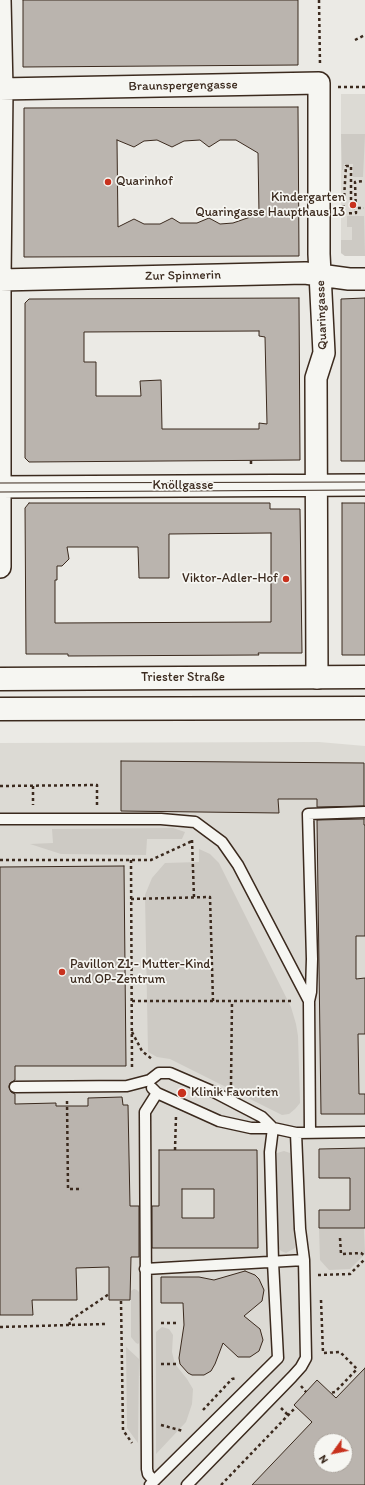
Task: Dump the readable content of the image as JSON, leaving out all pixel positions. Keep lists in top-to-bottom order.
{
  "streets": {
    "main road": ["Triester Straße"],
    "street": [
      "Braunspergengasse",
      "Zur Spinnerin",
      "Quaringasse",
      "Knöllgasse"
    ]
  },
  "crossings": [
    ["Braunspergengasse", "Quaringasse"],
    ["Zur Spinnerin", "Quaringasse"],
    ["Quaringasse", "Knöllgasse"],
    ["Quaringasse", "Triester Straße"]
  ],
  "places": [
    "Quarinhof",
    "Kindergarten Quaringasse Haupthaus 13",
    "Viktor-Adler-Hof",
    "Pavillon Z1 - Mutter-Kind und OP-Zentrum",
    "Klinik Favoriten"
  ],
  "north": "bottom left"
}
